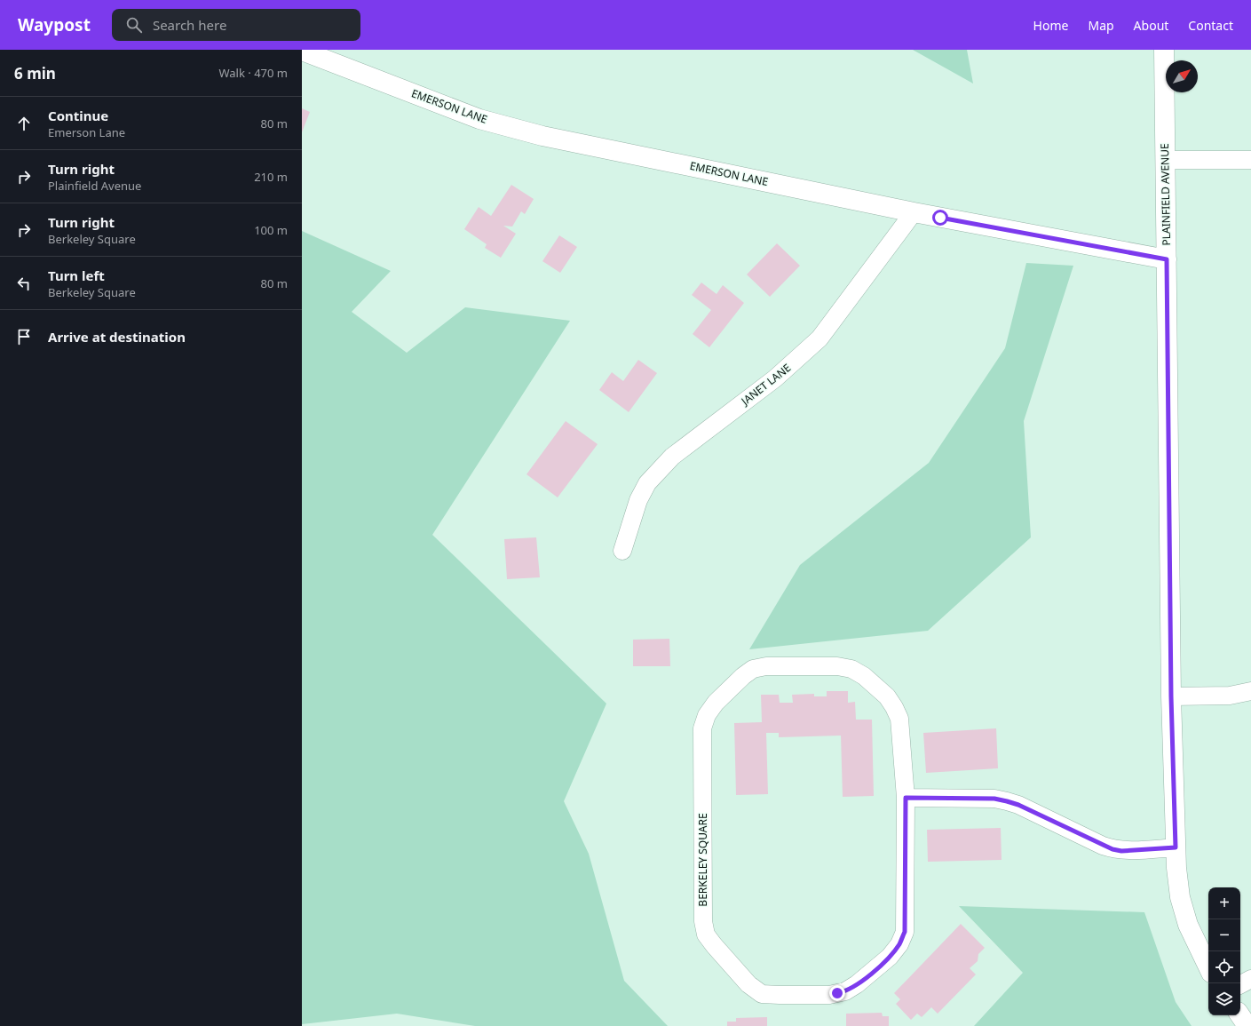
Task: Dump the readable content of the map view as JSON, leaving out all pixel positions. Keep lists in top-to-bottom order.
{
  "streets": {
    "main road": ["EMERSON LANE", "PLAINFIELD AVENUE"],
    "street": ["JANET LANE", "BERKELEY SQUARE"]
  },
  "crossings": [
    ["EMERSON LANE", "PLAINFIELD AVENUE"],
    ["EMERSON LANE", "JANET LANE"]
  ],
  "north": "top right",
  "page": {
    "header": "Waypost",
    "search": "Search here",
    "nav": [
      "Home",
      "Map",
      "About",
      "Contact"
    ],
    "heading": ["6 min", "Walk · 470 m"],
    "list": [
      ["Continue", "Emerson Lane", "80 m"],
      ["Turn right", "Plainfield Avenue", "210 m"],
      ["Turn right", "Berkeley Square", "100 m"],
      ["Turn left", "Berkeley Square", "80 m"],
      "Arrive at destination"
    ],
    "map_buttons": ["+", "−"]
  }
}
